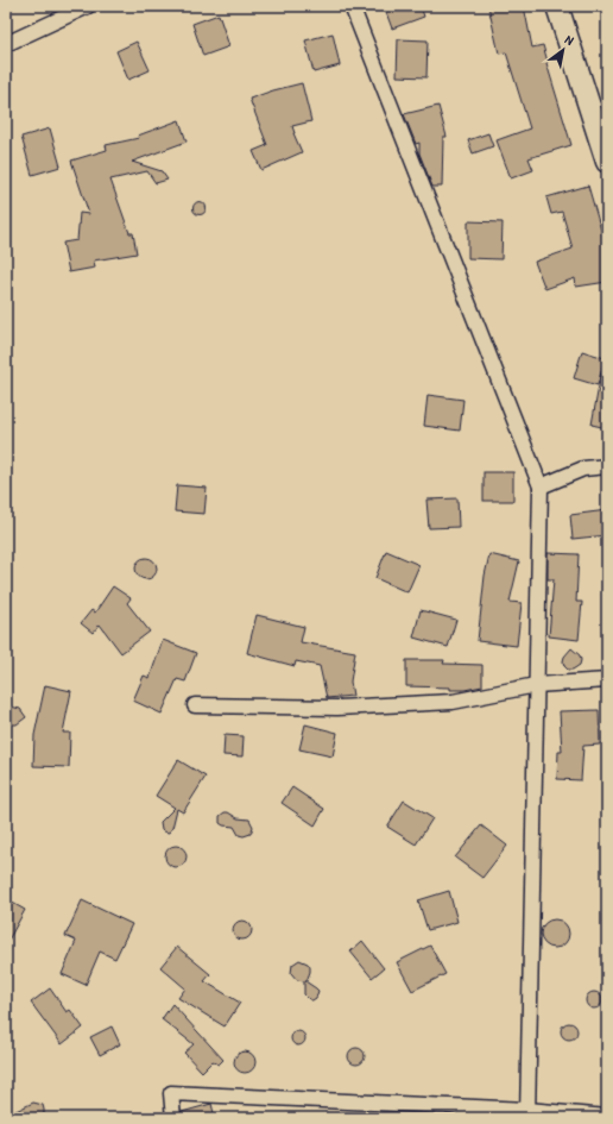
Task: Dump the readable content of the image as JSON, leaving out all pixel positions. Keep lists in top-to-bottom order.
{
  "north": "top right"
}
